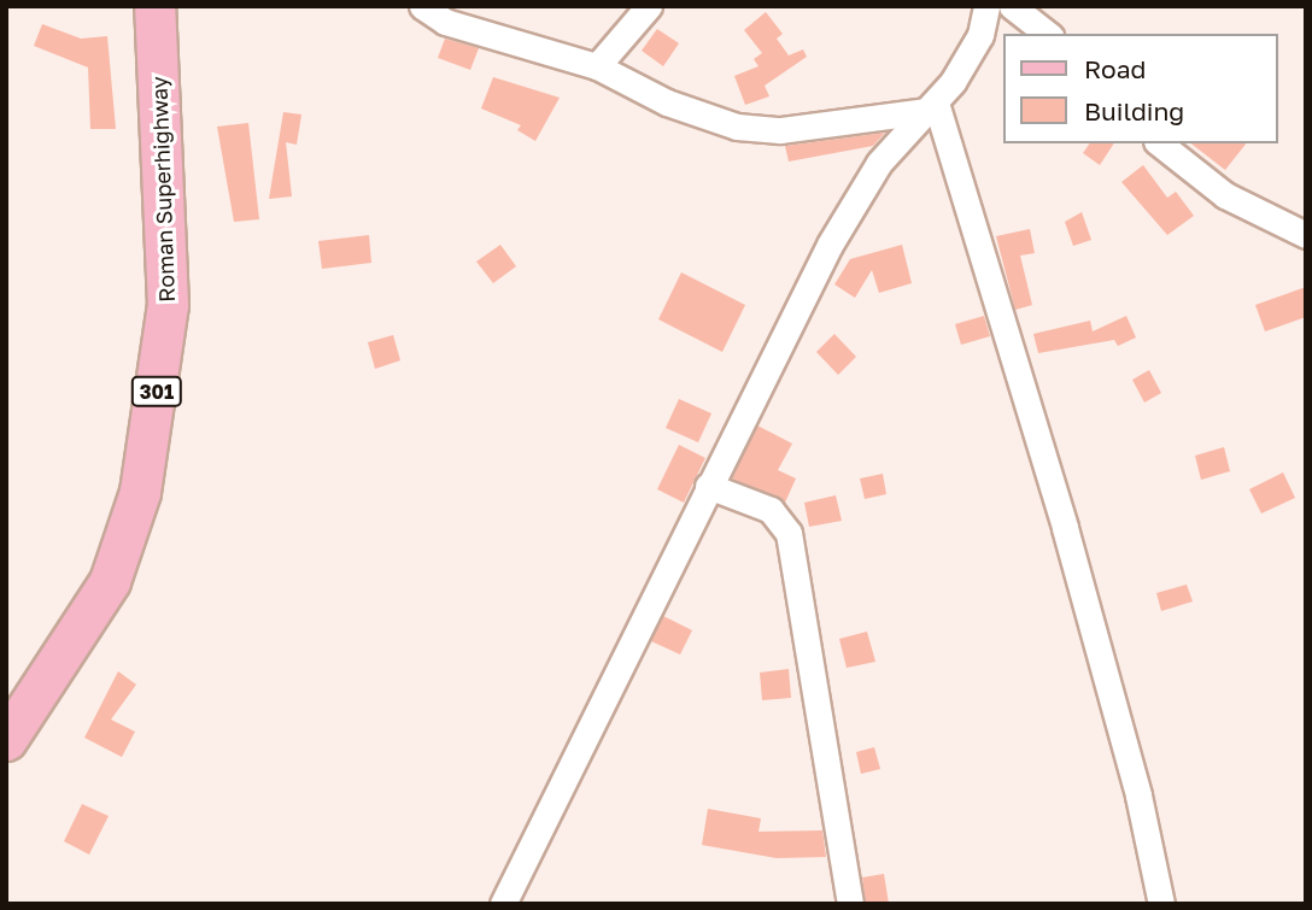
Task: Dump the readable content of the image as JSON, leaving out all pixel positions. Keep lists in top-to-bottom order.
{
  "streets": {
    "main road": ["Roman Superhighway", "301"]
  },
  "legend": ["Road", "Building"]
}
